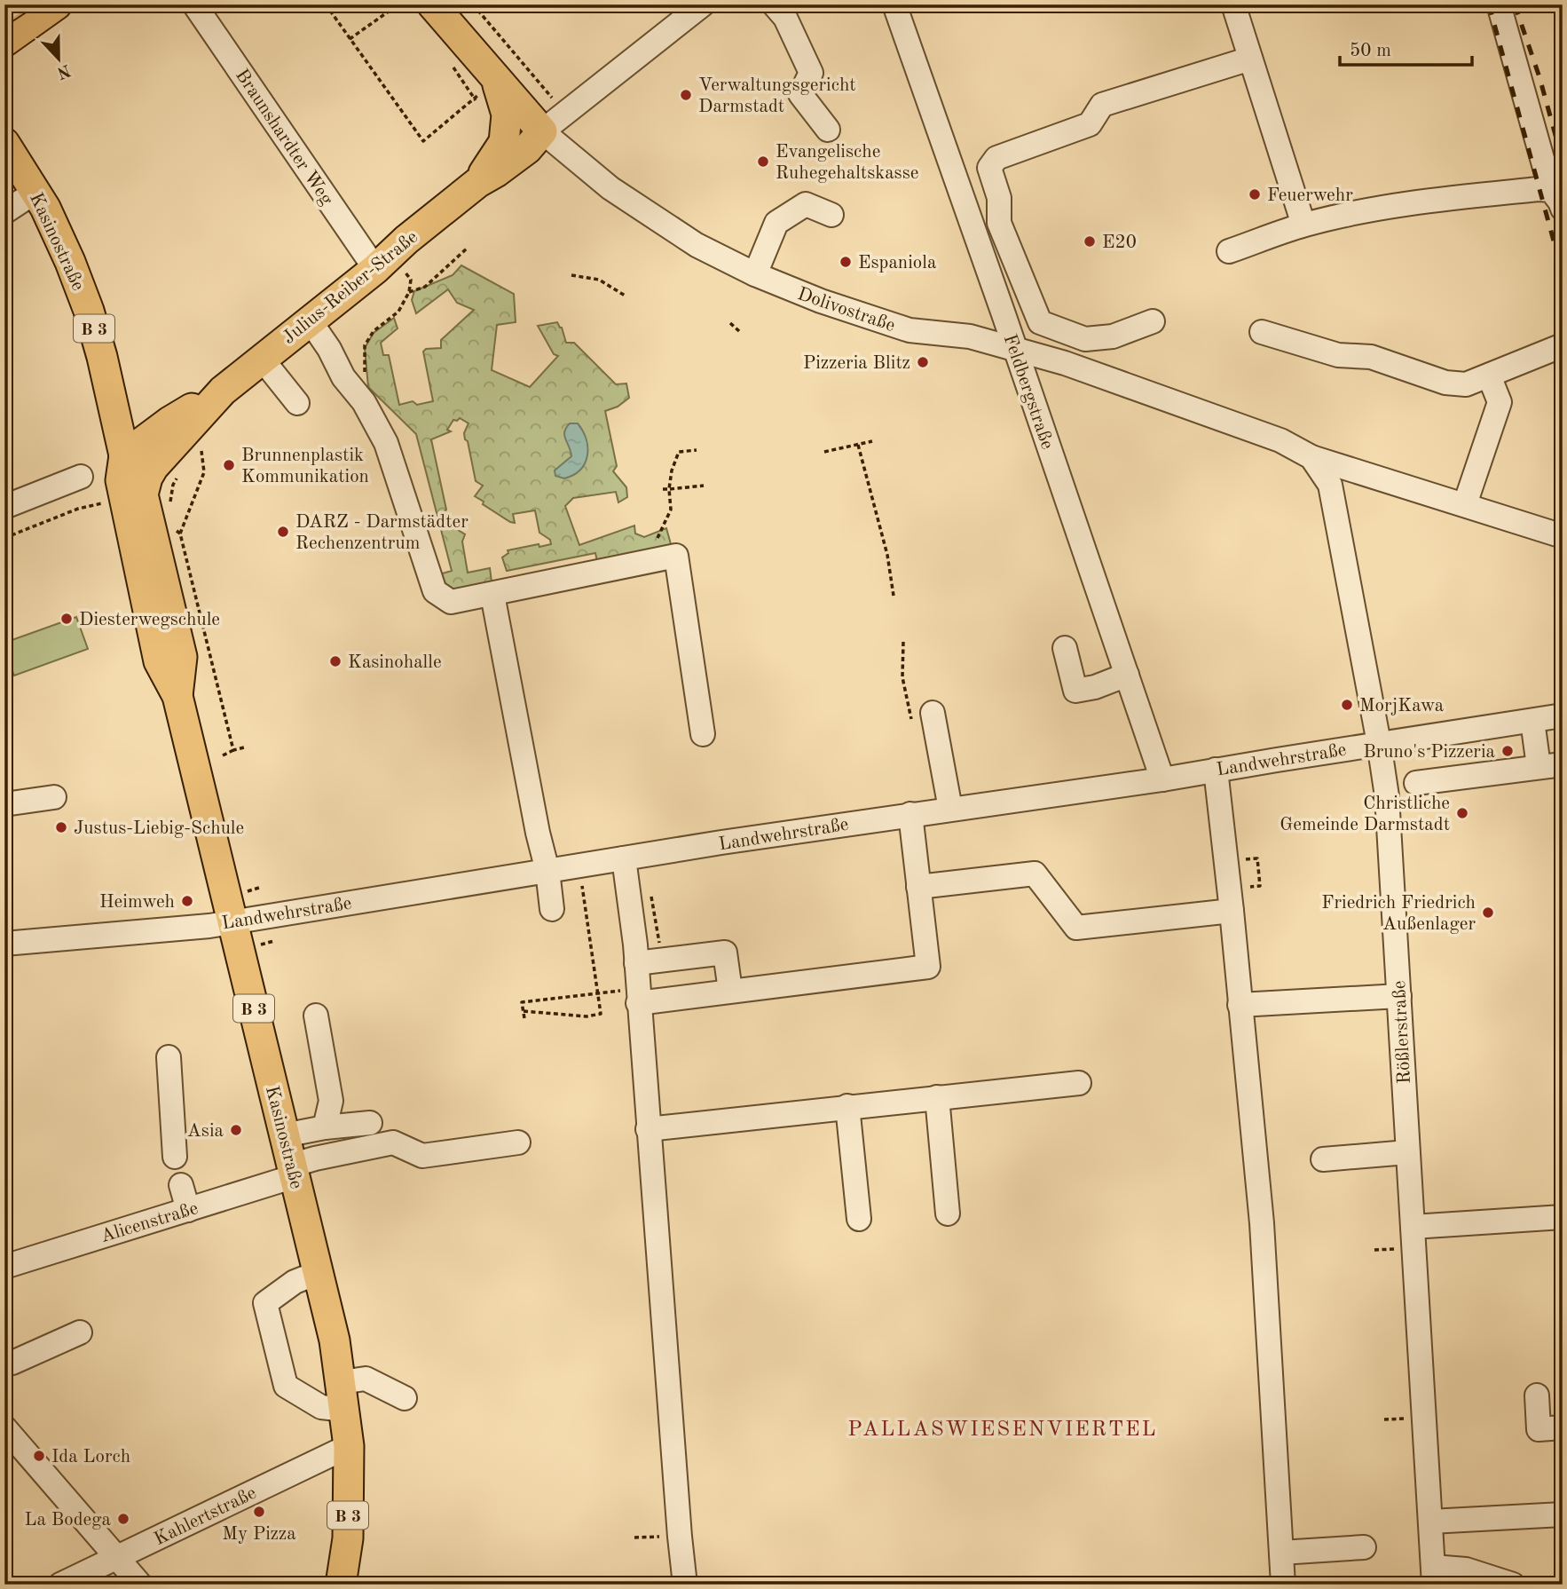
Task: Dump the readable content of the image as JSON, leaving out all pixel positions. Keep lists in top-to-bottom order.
{
  "streets": {
    "main road": [
      "Kasinostraße",
      "Julius-Reiber-Straße",
      "Dolivostraße",
      "B 3"
    ],
    "street": [
      "Braunshardter Weg",
      "Feldbergstraße",
      "Landwehrstraße",
      "Rößlerstraße",
      "Alicenstraße",
      "Kahlertstraße"
    ]
  },
  "crossings": [
    ["Braunshardter Weg", "Julius-Reiber-Straße"],
    ["Kasinostraße", "Julius-Reiber-Straße"],
    ["Kasinostraße", "Landwehrstraße"],
    ["Kasinostraße", "Alicenstraße"],
    ["Kasinostraße", "Kahlertstraße"],
    ["Julius-Reiber-Straße", "Dolivostraße"],
    ["Dolivostraße", "Feldbergstraße"],
    ["Dolivostraße", "Rößlerstraße"],
    ["Feldbergstraße", "Landwehrstraße"],
    ["Landwehrstraße", "Rößlerstraße"]
  ],
  "districts": ["PALLASWIESENVIERTEL"],
  "places": [
    "Verwaltungsgericht Darmstadt",
    "Evangelische Ruhegehaltskasse",
    "Feuerwehr",
    "E20",
    "Espaniola",
    "Pizzeria Blitz",
    "Brunnenplastik Kommunikation",
    "DARZ - Darmstädter Rechenzentrum",
    "Diesterwegschule",
    "Kasinohalle",
    "MorjKawa",
    "Bruno's Pizzeria",
    "Christliche Gemeinde Darmstadt",
    "Justus-Liebig-Schule",
    "Heimweh",
    "Friedrich Friedrich Außenlager",
    "Asia",
    "Ida Lorch",
    "My Pizza",
    "La Bodega"
  ],
  "scale_bar": "50 m",
  "north": "bottom"
}
